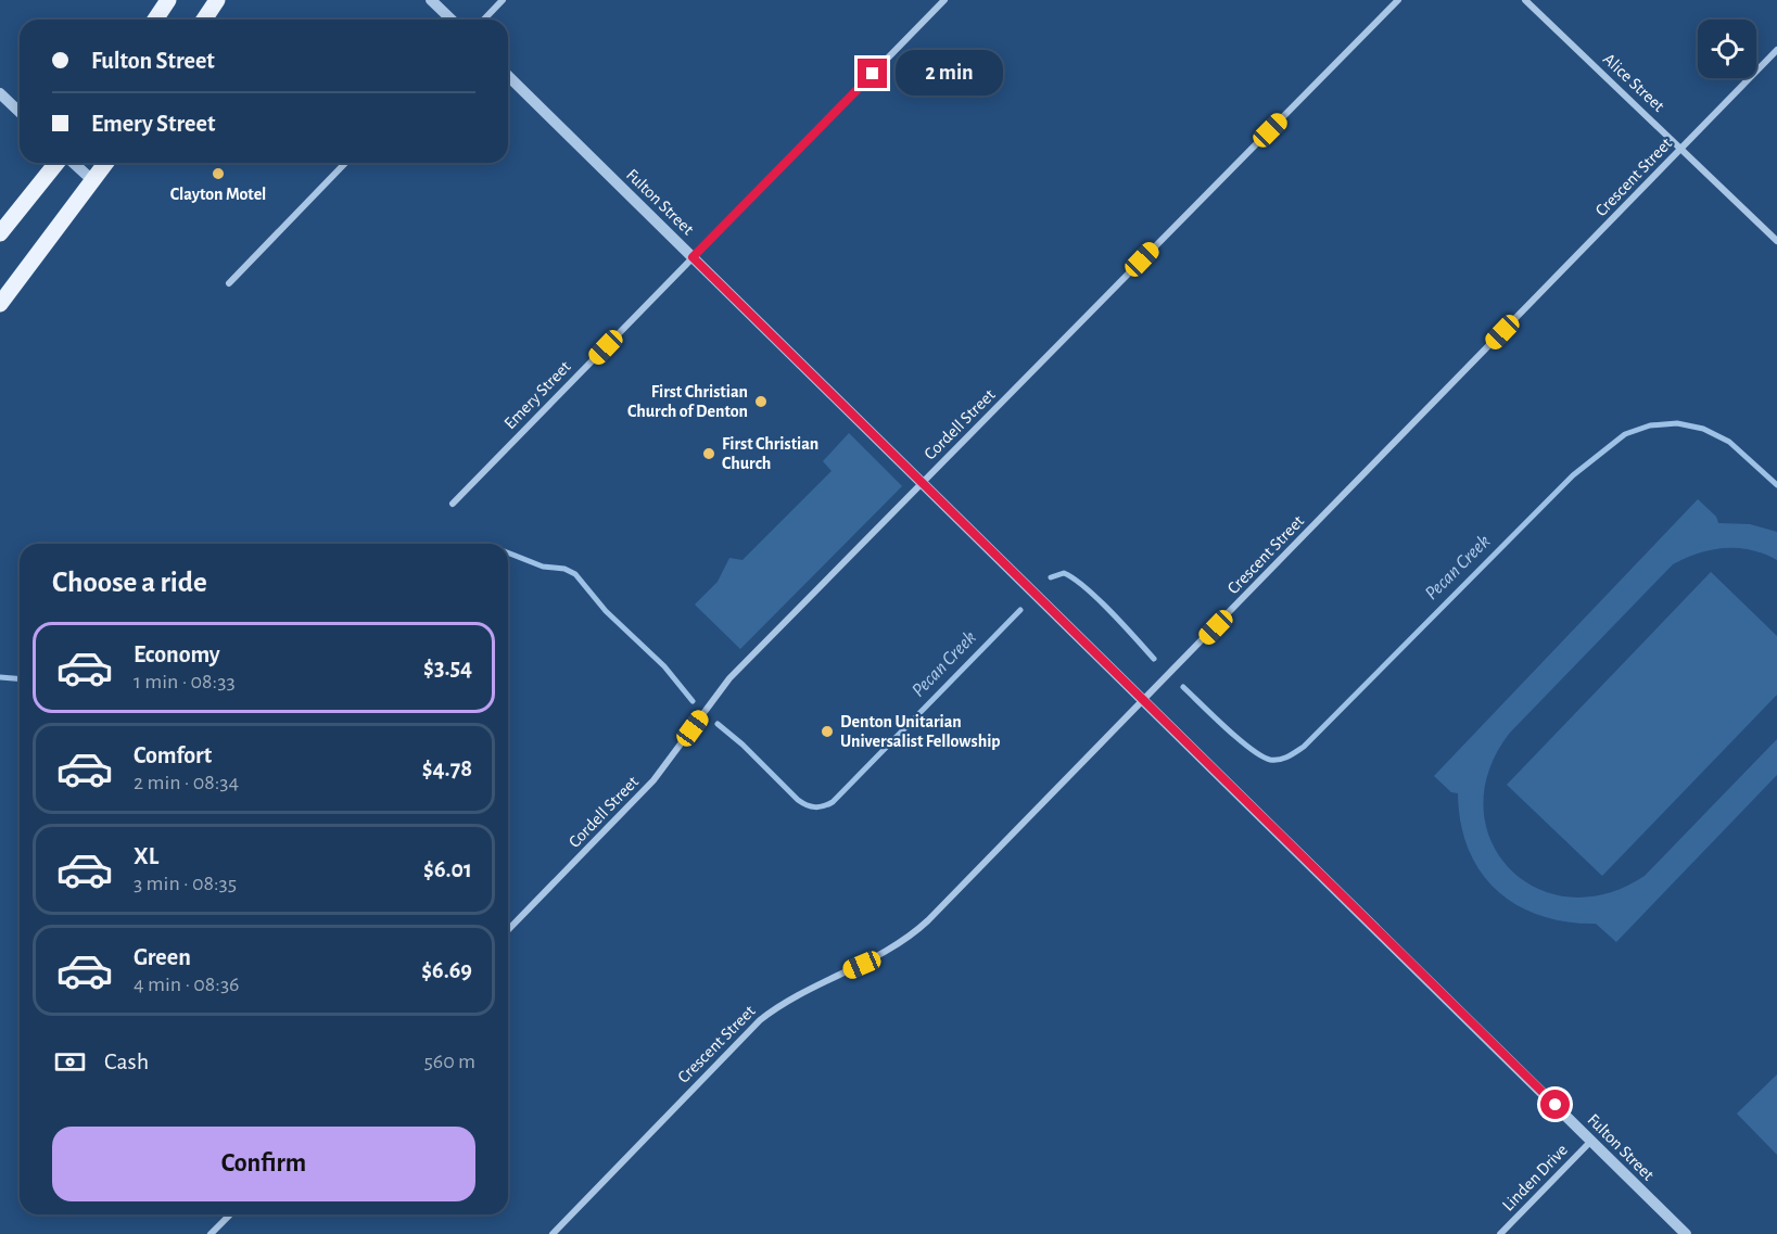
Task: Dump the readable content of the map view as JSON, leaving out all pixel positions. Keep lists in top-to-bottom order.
{
  "streets": {
    "street": [
      "Alice Street",
      "Crescent Street",
      "Fulton Street",
      "Emery Street",
      "Cordell Street",
      "Linden Drive"
    ]
  },
  "crossings": [
    ["Alice Street", "Crescent Street"],
    ["Crescent Street", "Fulton Street"],
    ["Fulton Street", "Emery Street"],
    ["Fulton Street", "Cordell Street"],
    ["Fulton Street", "Linden Drive"]
  ],
  "water": ["Pecan Creek"],
  "places": [
    "Clayton Motel",
    "First Christian Church of Denton",
    "First Christian Church",
    "Denton Unitarian Universalist Fellowship"
  ],
  "page": {
    "banner": ["Fulton Street", "Emery Street"],
    "bubble": "2 min",
    "heading": "Choose a ride",
    "list": [
      {
        "name": "Economy",
        "note": "1 min · 08:33",
        "value": "$3.54"
      },
      {
        "name": "Comfort",
        "note": "2 min · 08:34",
        "value": "$4.78"
      },
      {
        "name": "XL",
        "note": "3 min · 08:35",
        "value": "$6.01"
      },
      {
        "name": "Green",
        "note": "4 min · 08:36",
        "value": "$6.69"
      }
    ],
    "pay": ["Cash", "560 m"],
    "buttons": "Confirm"
  }
}
